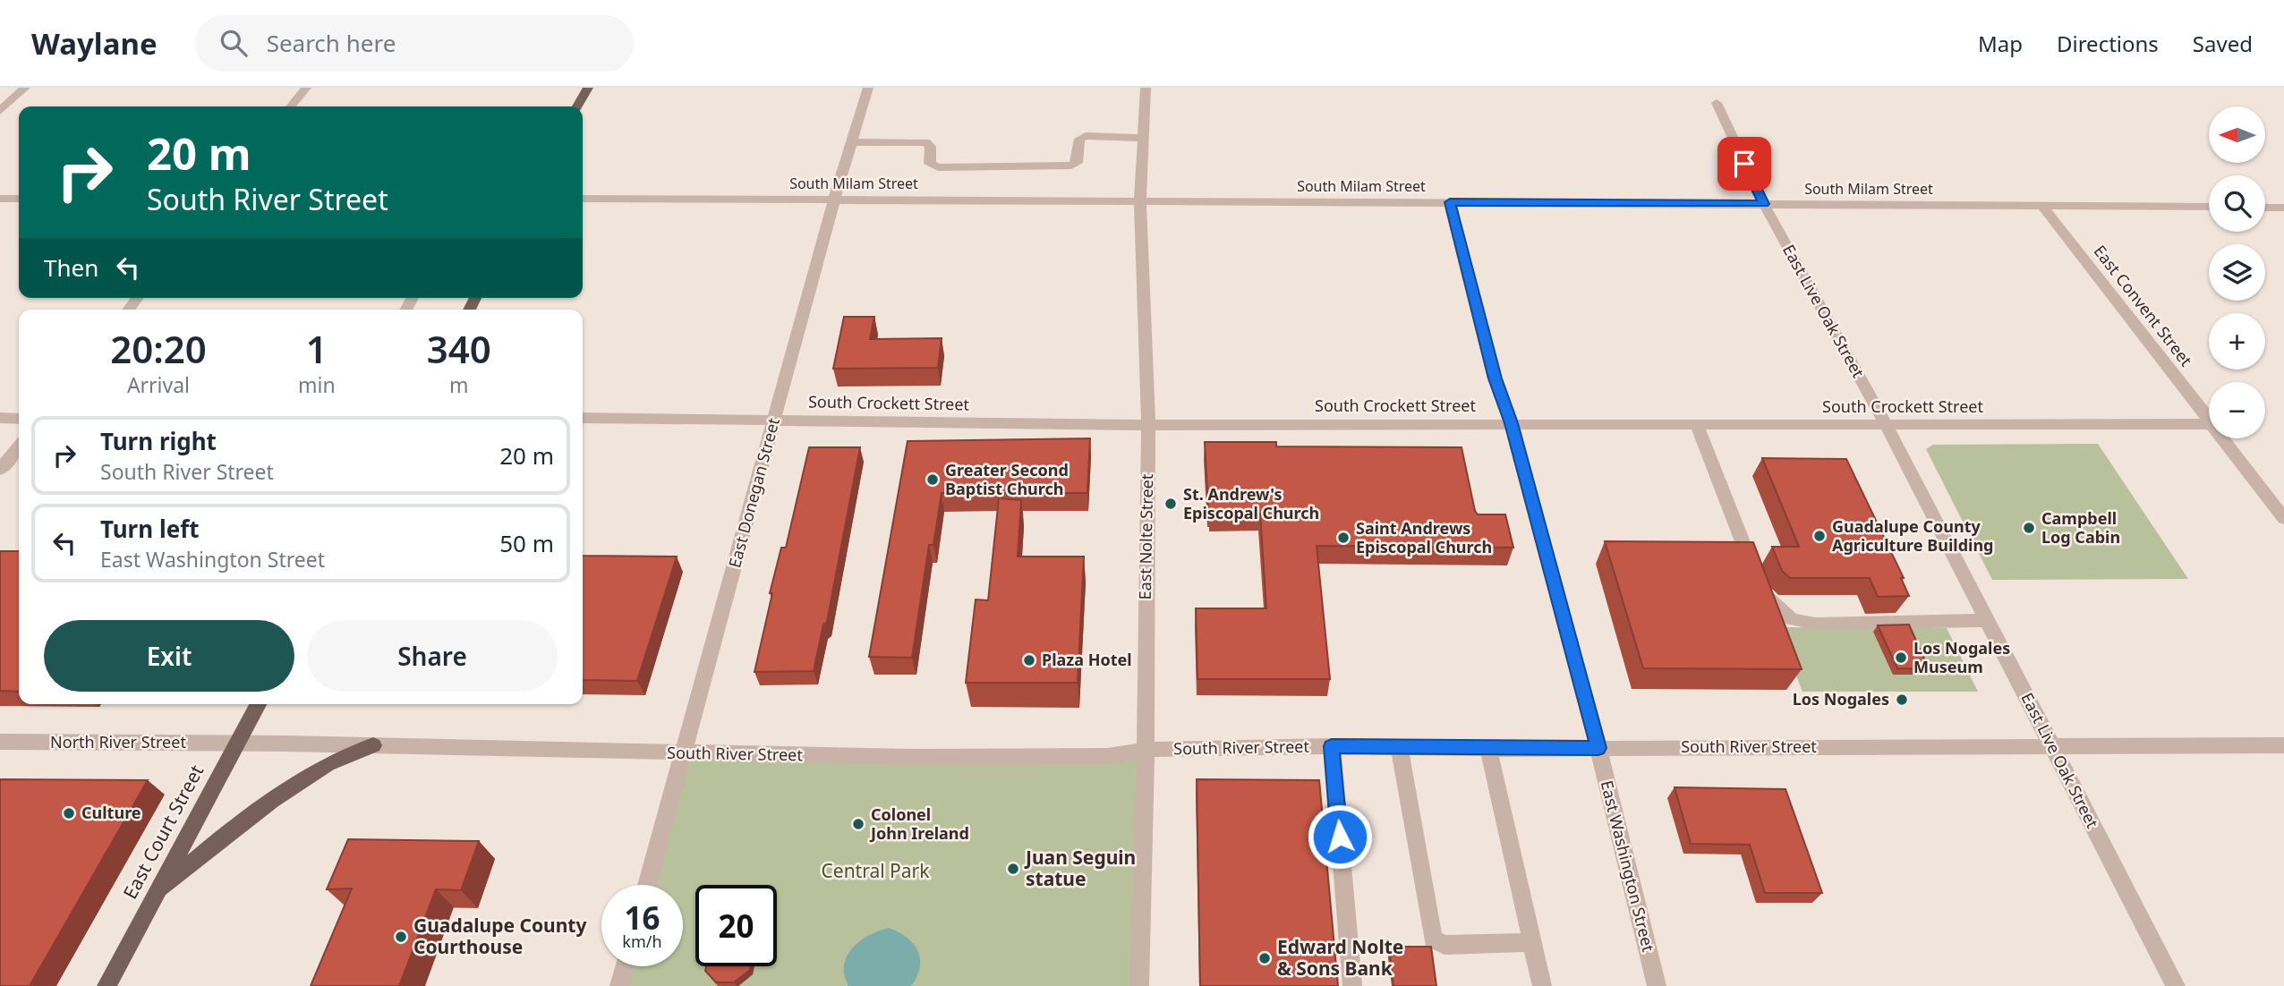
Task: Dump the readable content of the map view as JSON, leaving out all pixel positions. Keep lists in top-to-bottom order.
{
  "streets": {
    "main road": ["East Court Street"],
    "street": [
      "South Milam Street",
      "East Convent Street",
      "East Live Oak Street",
      "South Crockett Street",
      "East Donegan Street",
      "East Nolte Street",
      "North River Street",
      "South River Street",
      "East Washington Street"
    ]
  },
  "crossings": [
    ["South Milam Street", "East Convent Street"],
    ["South Milam Street", "East Live Oak Street"],
    ["South Milam Street", "East Donegan Street"],
    ["South Milam Street", "East Nolte Street"],
    ["South Milam Street", "East Washington Street"],
    ["East Live Oak Street", "South Crockett Street"],
    ["East Live Oak Street", "South River Street"],
    ["South Crockett Street", "East Donegan Street"],
    ["South Crockett Street", "East Nolte Street"],
    ["South Crockett Street", "East Washington Street"],
    ["East Donegan Street", "South River Street"],
    ["East Nolte Street", "South River Street"],
    ["North River Street", "South River Street"],
    ["North River Street", "East Court Street"],
    ["South River Street", "East Court Street"],
    ["South River Street", "East Washington Street"]
  ],
  "parks": ["Central Park"],
  "places": [
    "Greater Second Baptist Church",
    "St. Andrew's Episcopal Church",
    "Campbell Log Cabin",
    "Guadalupe County Agriculture Building",
    "Saint Andrews Episcopal Church",
    "Los Nogales Museum",
    "Plaza Hotel",
    "Los Nogales",
    "Culture",
    "Colonel John Ireland",
    "Juan Seguin statue",
    "Guadalupe County Courthouse",
    "Edward Nolte & Sons Bank"
  ],
  "north": "left",
  "page": {
    "header": "Waylane",
    "search": "Search here",
    "nav": ["Map", "Directions", "Saved"],
    "map_buttons": ["+", "−"],
    "turn": ["20 m", "South River Street"],
    "then": "Then",
    "eta": [
      "20:20",
      "Arrival",
      "1",
      "min",
      "340",
      "m"
    ],
    "list": [
      {
        "name": "Turn right",
        "note": "South River Street",
        "value": "20 m"
      },
      {
        "name": "Turn left",
        "note": "East Washington Street",
        "value": "50 m"
      }
    ],
    "buttons": ["Exit", "Share"],
    "speed": "16 km/h",
    "limit": "20"
  }
}
